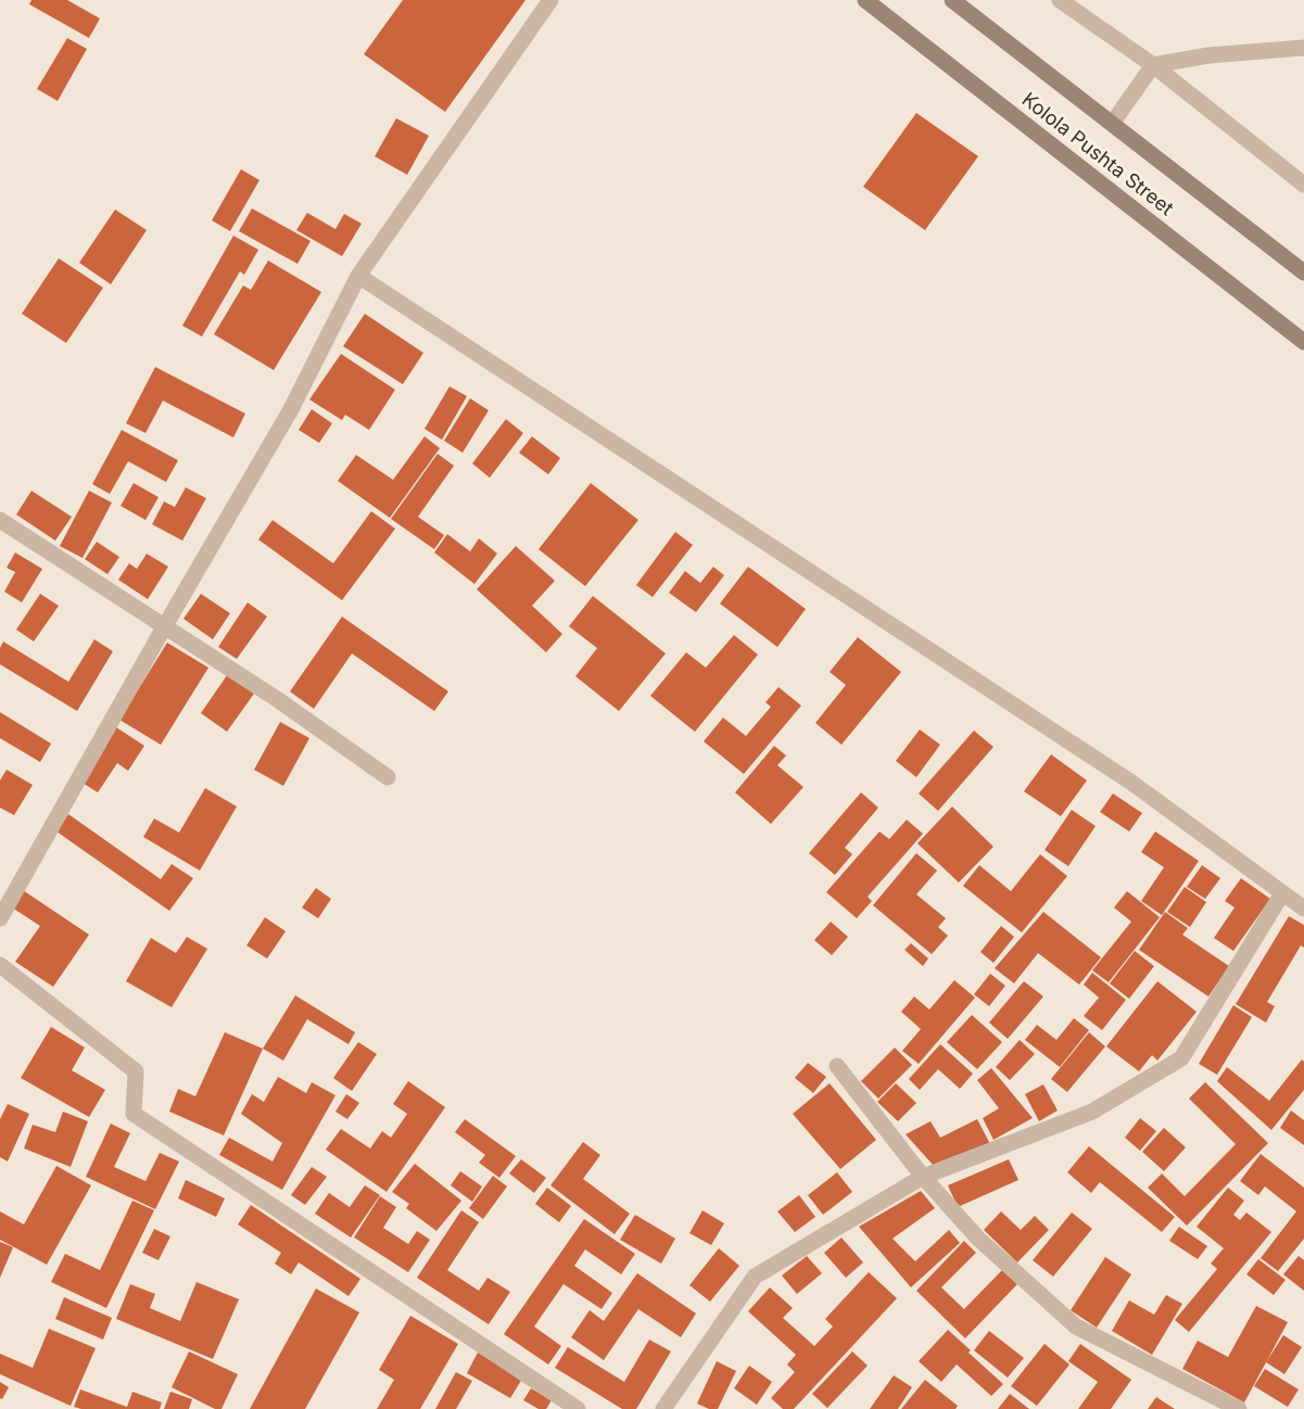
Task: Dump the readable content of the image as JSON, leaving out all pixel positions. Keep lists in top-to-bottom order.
{
  "streets": {
    "main road": ["Kolola Pushta Street"]
  }
}
